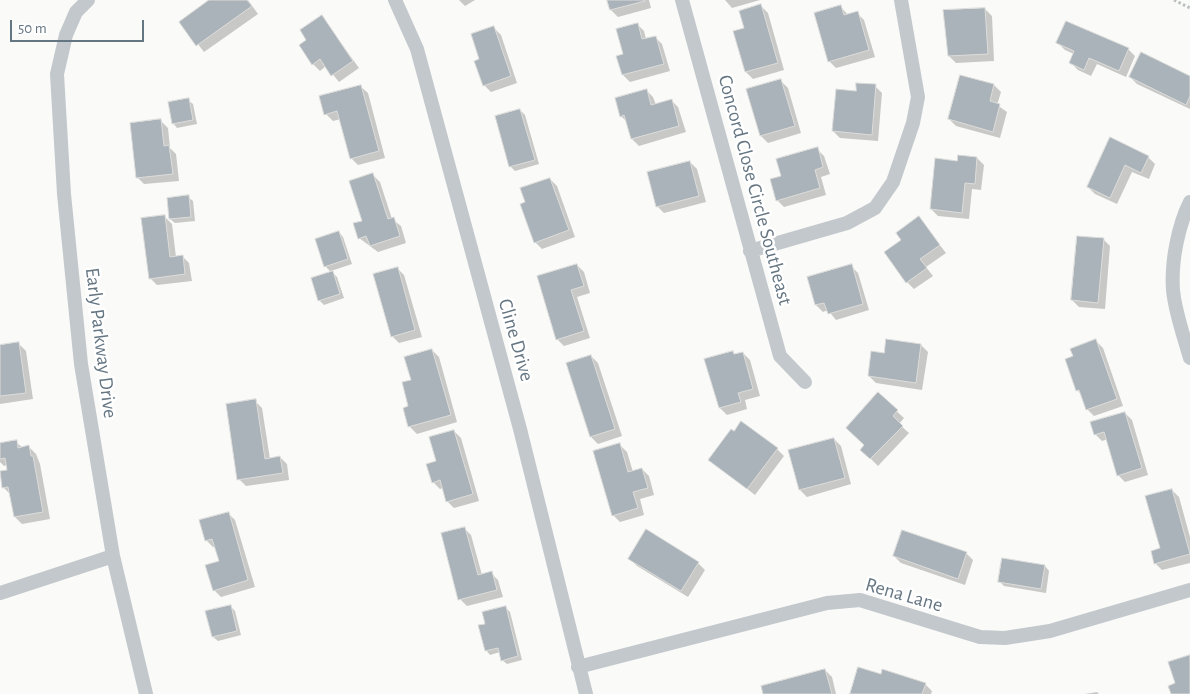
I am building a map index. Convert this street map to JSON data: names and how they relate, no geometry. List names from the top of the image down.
{
  "streets": {
    "street": [
      "Concord Close Circle Southeast",
      "Cline Drive",
      "Early Parkway Drive",
      "Rena Lane"
    ]
  },
  "crossings": [
    ["Cline Drive", "Rena Lane"]
  ],
  "scale_bar": "50 m"
}
